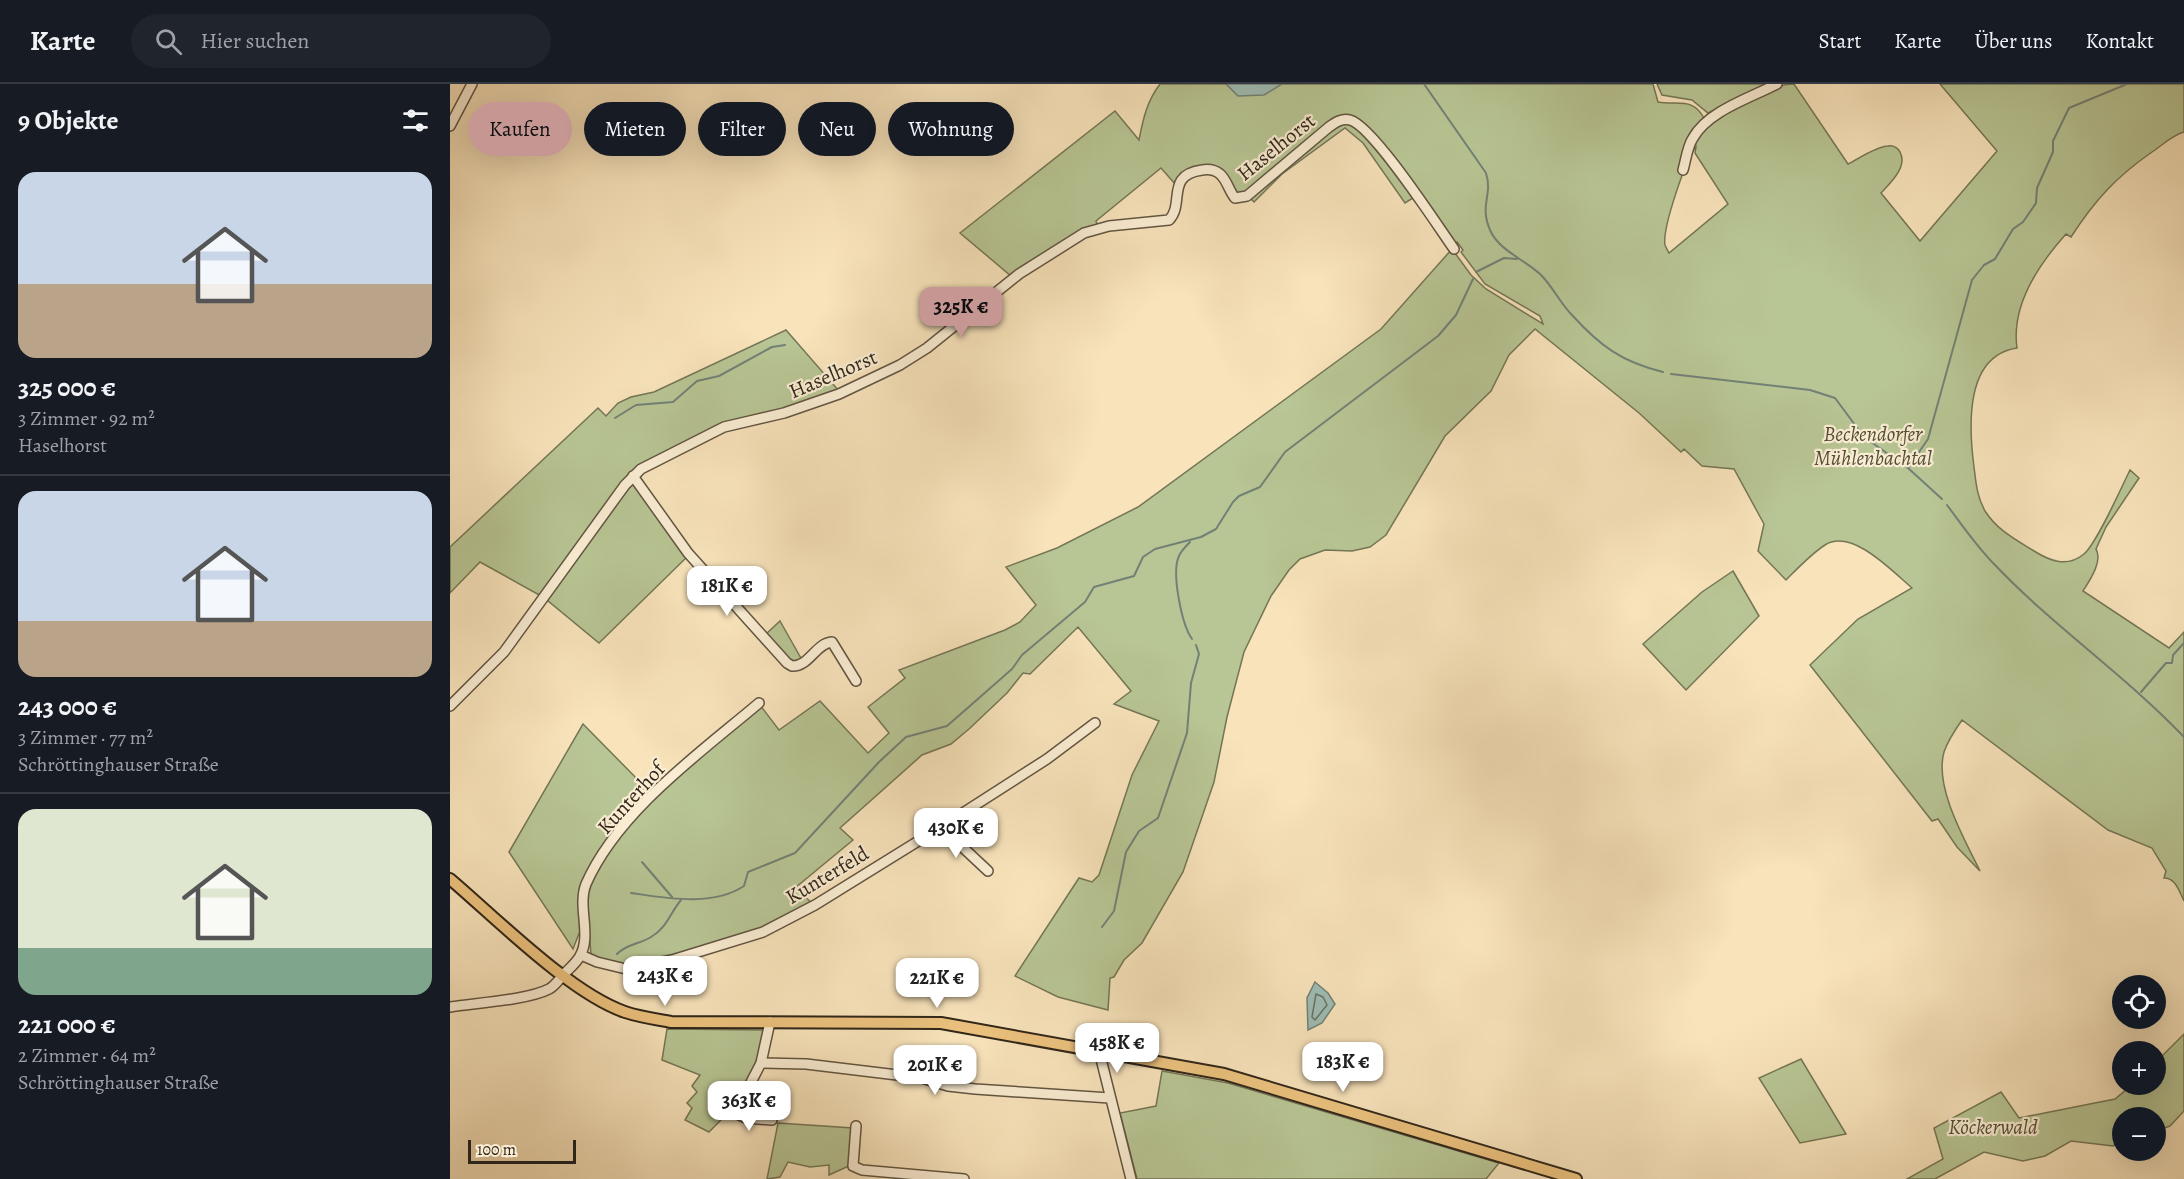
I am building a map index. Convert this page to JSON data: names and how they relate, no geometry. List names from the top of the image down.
{
  "streets": {
    "street": ["Haselhorst", "Kunterhof", "Kunterfeld"]
  },
  "crossings": [
    ["Kunterhof", "Kunterfeld"]
  ],
  "parks": ["Beckendorfer Mühlenbachtal", "Köckerwald"],
  "scale_bar": "100 m",
  "page": {
    "header": "Karte",
    "search": "Hier suchen",
    "nav": [
      "Start",
      "Karte",
      "Über uns",
      "Kontakt"
    ],
    "heading": "9 Objekte",
    "chip": [
      "Kaufen",
      "Mieten",
      "Filter",
      "Neu",
      "Wohnung"
    ],
    "list": [
      {
        "name": "325 000 €",
        "note": "3 Zimmer · 92 m² · Haselhorst"
      },
      {
        "name": "243 000 €",
        "note": "3 Zimmer · 77 m² · Schröttinghauser Straße"
      },
      {
        "name": "221 000 €",
        "note": "2 Zimmer · 64 m² · Schröttinghauser Straße"
      }
    ],
    "price": [
      "325K €",
      "181K €",
      "430K €",
      "243K €",
      "221K €",
      "458K €",
      "183K €",
      "201K €",
      "363K €"
    ],
    "map_buttons": ["+", "−"],
    "scale": "100 m"
  }
}
